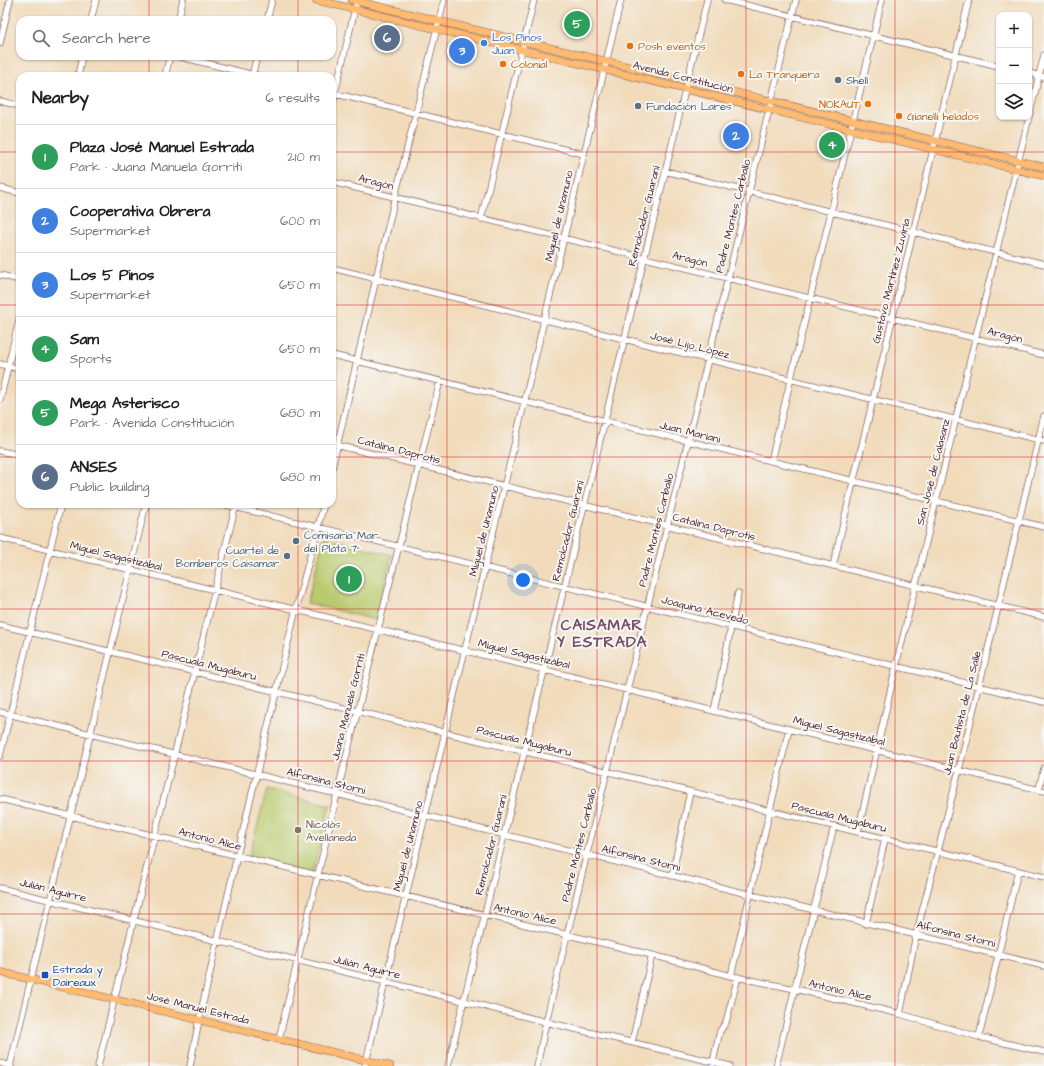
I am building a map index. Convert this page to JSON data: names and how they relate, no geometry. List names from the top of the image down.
{
  "streets": {
    "main road": ["Avenida Constitución", "José Manuel Estrada"],
    "street": [
      "Aragón",
      "Miguel de Unamuno",
      "Remolcador Guaraní",
      "Padre Montes Carballo",
      "Gustavo Martínez Zuviría",
      "José Lijo López",
      "Juan Mariani",
      "Catalina Daprotis",
      "San José de Calasanz",
      "Miguel Sagastizábal",
      "Joaquina Acevedo",
      "Pascuala Mugaburu",
      "Juana Manuela Gorriti",
      "Juan Bautista de La Salle",
      "Alfonsina Storni",
      "Antonio Alice",
      "Julián Aguirre"
    ]
  },
  "crossings": [
    ["Avenida Constitución", "Miguel de Unamuno"],
    ["Avenida Constitución", "Remolcador Guaraní"],
    ["Avenida Constitución", "Padre Montes Carballo"],
    ["Avenida Constitución", "Gustavo Martínez Zuviría"],
    ["Avenida Constitución", "San José de Calasanz"],
    ["Aragón", "Miguel de Unamuno"],
    ["Aragón", "Remolcador Guaraní"],
    ["Aragón", "Padre Montes Carballo"],
    ["Aragón", "Gustavo Martínez Zuviría"],
    ["Aragón", "San José de Calasanz"],
    ["Miguel de Unamuno", "José Lijo López"],
    ["Miguel de Unamuno", "Juan Mariani"],
    ["Miguel de Unamuno", "Catalina Daprotis"],
    ["Miguel de Unamuno", "Miguel Sagastizábal"],
    ["Miguel de Unamuno", "Joaquina Acevedo"],
    ["Miguel de Unamuno", "Pascuala Mugaburu"],
    ["Miguel de Unamuno", "Alfonsina Storni"],
    ["Miguel de Unamuno", "Antonio Alice"],
    ["Miguel de Unamuno", "Julián Aguirre"],
    ["Miguel de Unamuno", "José Manuel Estrada"],
    ["Remolcador Guaraní", "José Lijo López"],
    ["Remolcador Guaraní", "Juan Mariani"],
    ["Remolcador Guaraní", "Catalina Daprotis"],
    ["Remolcador Guaraní", "Miguel Sagastizábal"],
    ["Remolcador Guaraní", "Joaquina Acevedo"],
    ["Remolcador Guaraní", "Pascuala Mugaburu"],
    ["Remolcador Guaraní", "Alfonsina Storni"],
    ["Remolcador Guaraní", "Antonio Alice"],
    ["Remolcador Guaraní", "Julián Aguirre"],
    ["Padre Montes Carballo", "José Lijo López"],
    ["Padre Montes Carballo", "Juan Mariani"],
    ["Padre Montes Carballo", "Catalina Daprotis"],
    ["Padre Montes Carballo", "Miguel Sagastizábal"],
    ["Padre Montes Carballo", "Joaquina Acevedo"],
    ["Padre Montes Carballo", "Pascuala Mugaburu"],
    ["Padre Montes Carballo", "Alfonsina Storni"],
    ["Padre Montes Carballo", "Antonio Alice"],
    ["Padre Montes Carballo", "Julián Aguirre"],
    ["Gustavo Martínez Zuviría", "José Lijo López"],
    ["Gustavo Martínez Zuviría", "Juan Mariani"],
    ["Gustavo Martínez Zuviría", "Catalina Daprotis"],
    ["José Lijo López", "San José de Calasanz"],
    ["José Lijo López", "Juan Bautista de La Salle"],
    ["Juan Mariani", "San José de Calasanz"],
    ["Juan Mariani", "Juana Manuela Gorriti"],
    ["Juan Mariani", "Juan Bautista de La Salle"],
    ["Catalina Daprotis", "San José de Calasanz"],
    ["Catalina Daprotis", "Juana Manuela Gorriti"],
    ["Catalina Daprotis", "Juan Bautista de La Salle"],
    ["San José de Calasanz", "Miguel Sagastizábal"],
    ["San José de Calasanz", "Joaquina Acevedo"],
    ["San José de Calasanz", "Pascuala Mugaburu"],
    ["Miguel Sagastizábal", "Juana Manuela Gorriti"],
    ["Miguel Sagastizábal", "Juan Bautista de La Salle"],
    ["Joaquina Acevedo", "Juana Manuela Gorriti"],
    ["Joaquina Acevedo", "Juan Bautista de La Salle"],
    ["Pascuala Mugaburu", "Juana Manuela Gorriti"],
    ["Pascuala Mugaburu", "Juan Bautista de La Salle"],
    ["Juana Manuela Gorriti", "Alfonsina Storni"],
    ["Juana Manuela Gorriti", "Antonio Alice"],
    ["Juana Manuela Gorriti", "Julián Aguirre"],
    ["Juana Manuela Gorriti", "José Manuel Estrada"],
    ["Juan Bautista de La Salle", "Alfonsina Storni"],
    ["Juan Bautista de La Salle", "Antonio Alice"]
  ],
  "districts": ["CAISAMAR Y ESTRADA"],
  "places": {
    "other": [
      "Los Pinos Juan",
      "Posh eventos",
      "Colonial",
      "La Tranquera",
      "Shell",
      "NOKAUT",
      "Fundación Lares",
      "Gianelli helados",
      "Comisaría Mar del Plata 7°",
      "Cuartel de Bomberos Caisamar",
      "Nicolás Avellaneda"
    ],
    "transit": ["Estrada y Daireaux"]
  },
  "page": {
    "pins": [
      "5",
      "6",
      "3",
      "2",
      "4",
      "1"
    ],
    "map_buttons": ["+", "−"],
    "search": "Search here",
    "heading": ["Nearby", "6 results"],
    "list": [
      {
        "mark": "1",
        "name": "Plaza José Manuel Estrada",
        "note": "Park · Juana Manuela Gorriti",
        "value": "210 m"
      },
      {
        "mark": "2",
        "name": "Cooperativa Obrera",
        "note": "Supermarket",
        "value": "600 m"
      },
      {
        "mark": "3",
        "name": "Los 5 Pinos",
        "note": "Supermarket",
        "value": "650 m"
      },
      {
        "mark": "4",
        "name": "Sam",
        "note": "Sports",
        "value": "650 m"
      },
      {
        "mark": "5",
        "name": "Mega Asterisco",
        "note": "Park · Avenida Constitución",
        "value": "680 m"
      },
      {
        "mark": "6",
        "name": "ANSES",
        "note": "Public building",
        "value": "680 m"
      }
    ]
  }
}
